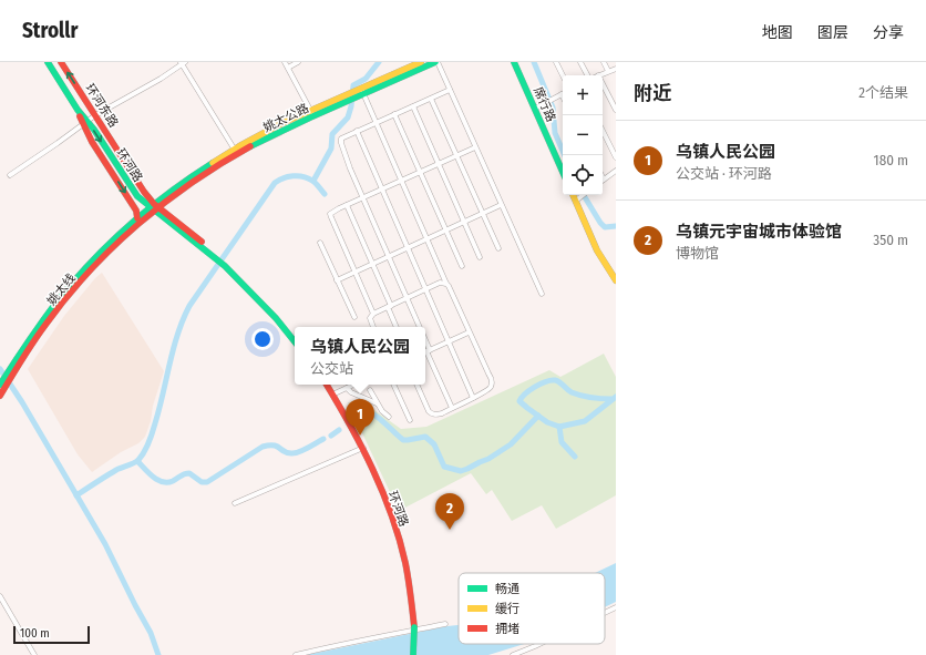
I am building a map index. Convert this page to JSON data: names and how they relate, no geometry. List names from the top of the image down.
{
  "streets": {
    "street": [
      "席行路",
      "环河东路",
      "姚太公路",
      "环河路",
      "姚太线"
    ]
  },
  "crossings": [
    ["环河东路", "姚太公路"],
    ["环河东路", "环河路"],
    ["环河东路", "姚太线"],
    ["姚太公路", "环河路"],
    ["姚太公路", "姚太线"],
    ["环河路", "姚太线"]
  ],
  "one_way": ["环河东路"],
  "legend": ["畅通", "缓行", "拥堵"],
  "scale_bar": "100 m",
  "page": {
    "header": "Strollr",
    "nav": ["地图", "图层", "分享"],
    "heading": ["附近", "2个结果"],
    "map_buttons": ["+", "−"],
    "list": [
      {
        "mark": "1",
        "name": "乌镇人民公园",
        "note": "公交站 · 环河路",
        "value": "180 m"
      },
      {
        "mark": "2",
        "name": "乌镇元宇宙城市体验馆",
        "note": "博物馆",
        "value": "350 m"
      }
    ],
    "popup": ["乌镇人民公园", "公交站"],
    "pins": ["1", "2"],
    "scale": "100 m"
  }
}
